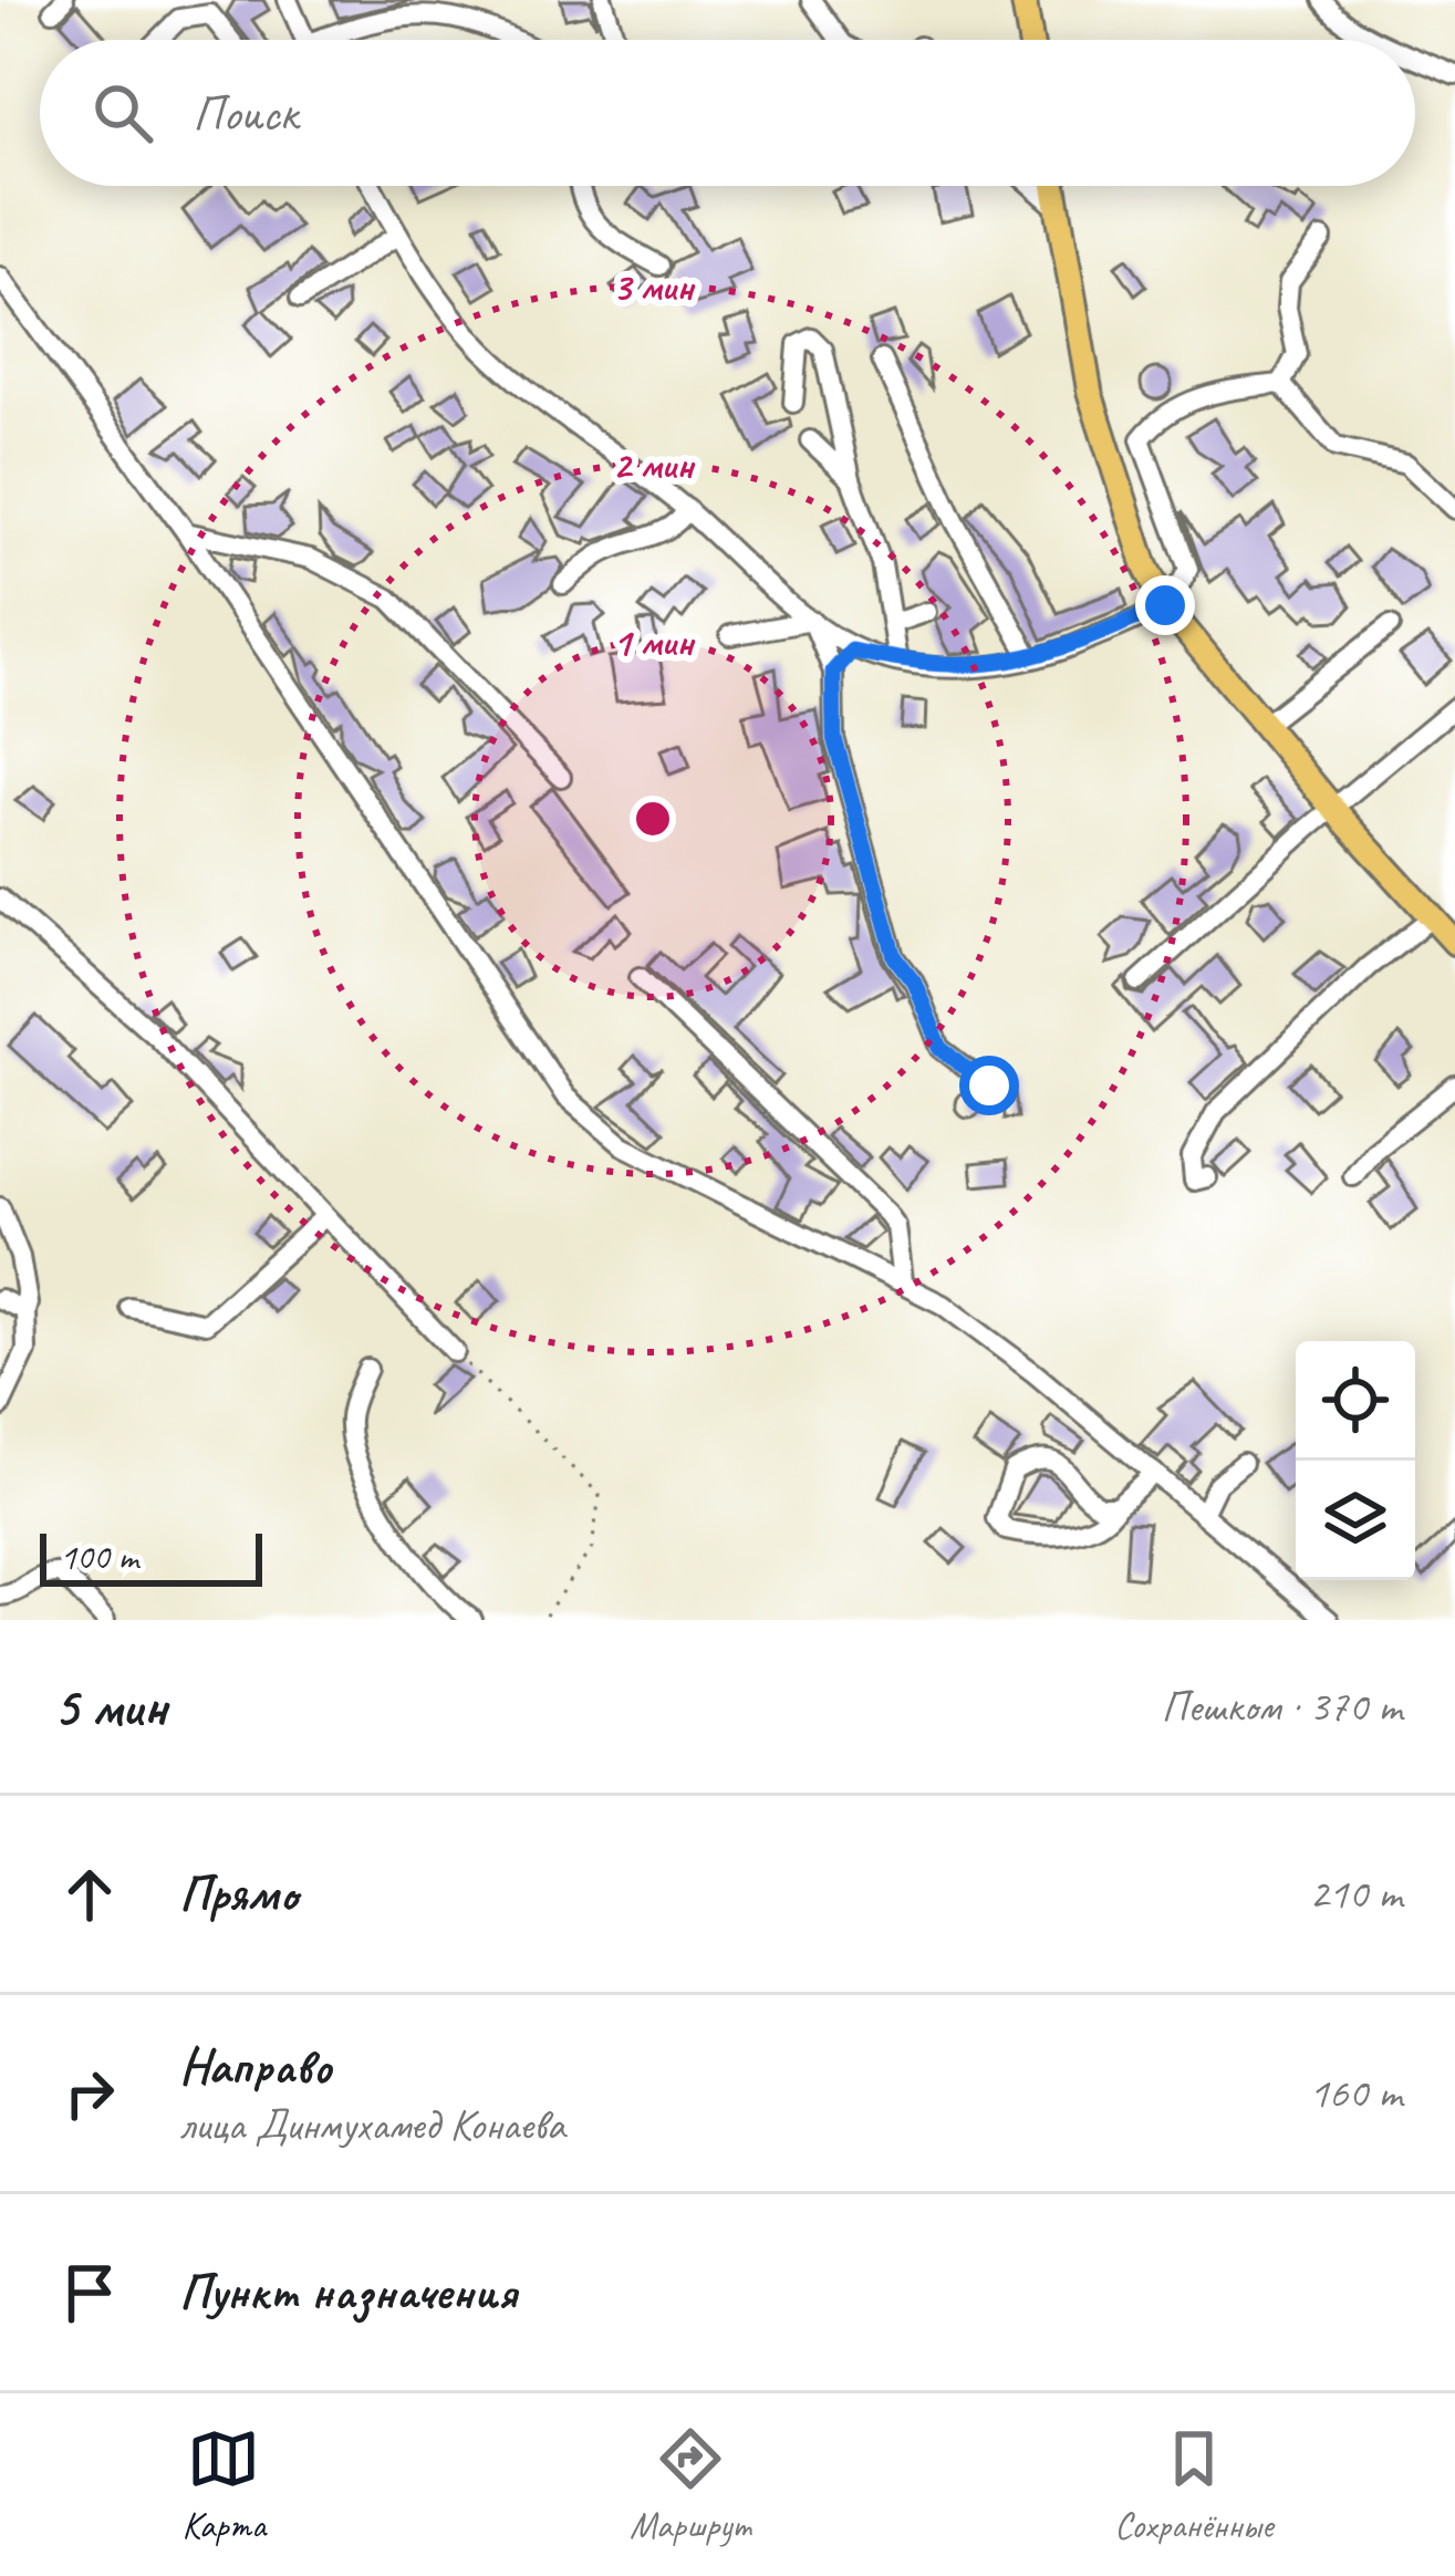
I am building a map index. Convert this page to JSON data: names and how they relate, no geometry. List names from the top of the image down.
{
  "scale_bar": "100 m",
  "page": {
    "search": "Поиск",
    "scale": "100 m",
    "heading": ["5 мин", "Пешком · 370 m"],
    "list": [
      ["Прямо", "210 m"],
      ["Направо", "лица Динмухамед Конаева", "160 m"],
      "Пункт назначения"
    ],
    "nav": ["Карта", "Маршрут", "Сохранённые"]
  },
  "rings": ["3 мин", "2 мин", "1 мин"]
}
